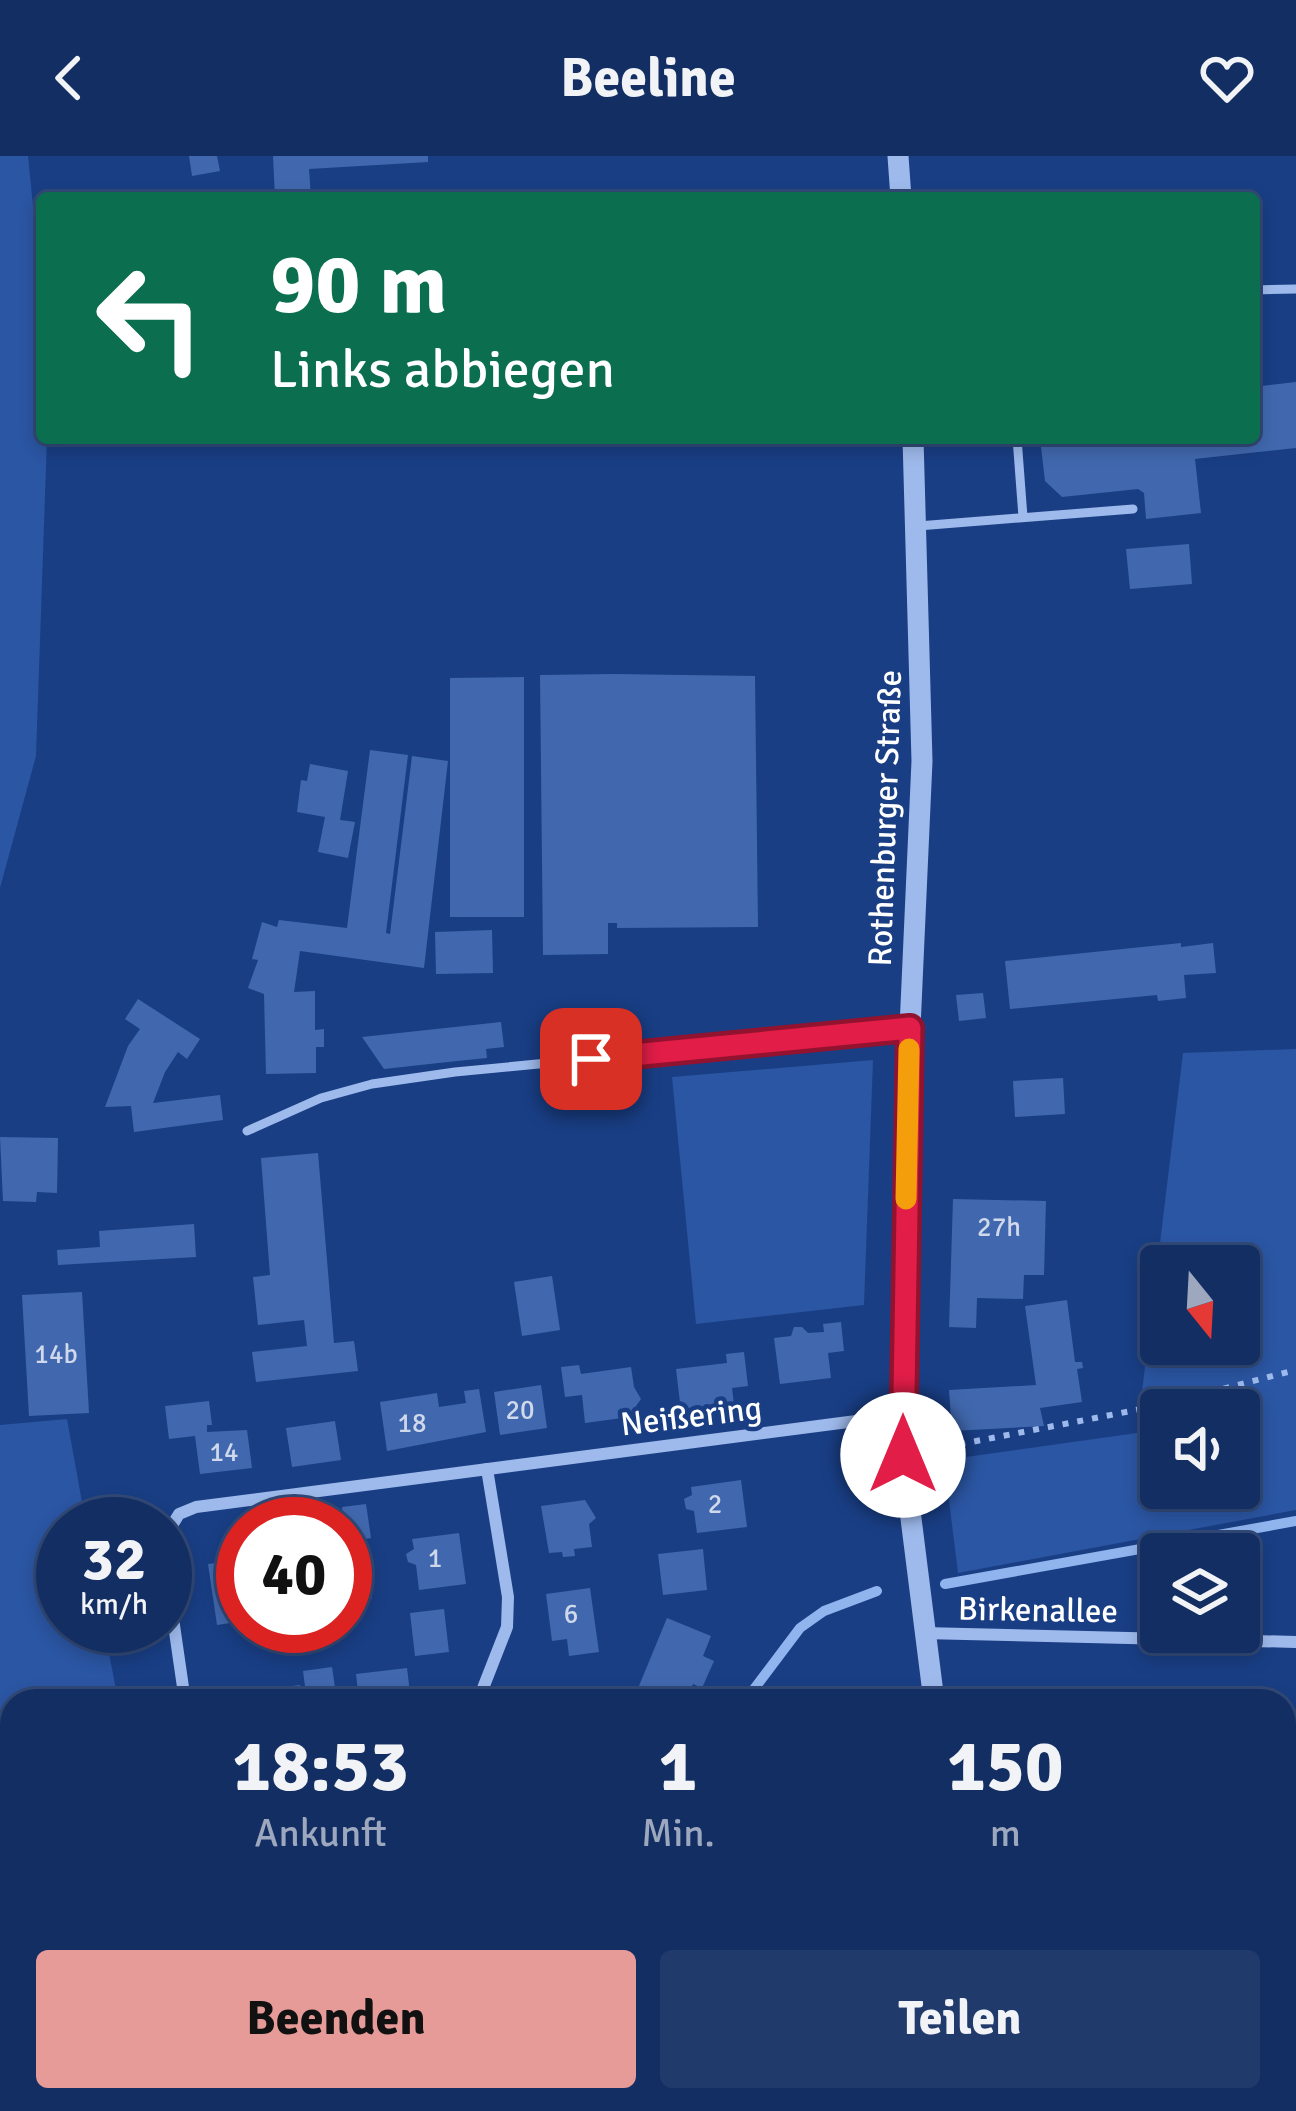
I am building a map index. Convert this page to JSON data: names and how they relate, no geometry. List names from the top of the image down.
{
  "streets": {
    "street": ["Rothenburger Straße", "Neißering", "Birkenallee"]
  },
  "crossings": [
    ["Rothenburger Straße", "Neißering"],
    ["Rothenburger Straße", "Birkenallee"]
  ],
  "house_numbers": [
    "27h",
    "14b",
    "20",
    "18",
    "14",
    "2",
    "1",
    "6"
  ],
  "north": "bottom",
  "page": {
    "header": "Beeline",
    "turn": ["90 m", "Links abbiegen"],
    "speed": "32 km/h",
    "limit": "40",
    "eta": [
      "18:53",
      "Ankunft",
      "1",
      "Min.",
      "150",
      "m"
    ],
    "buttons": ["Beenden", "Teilen"]
  }
}
